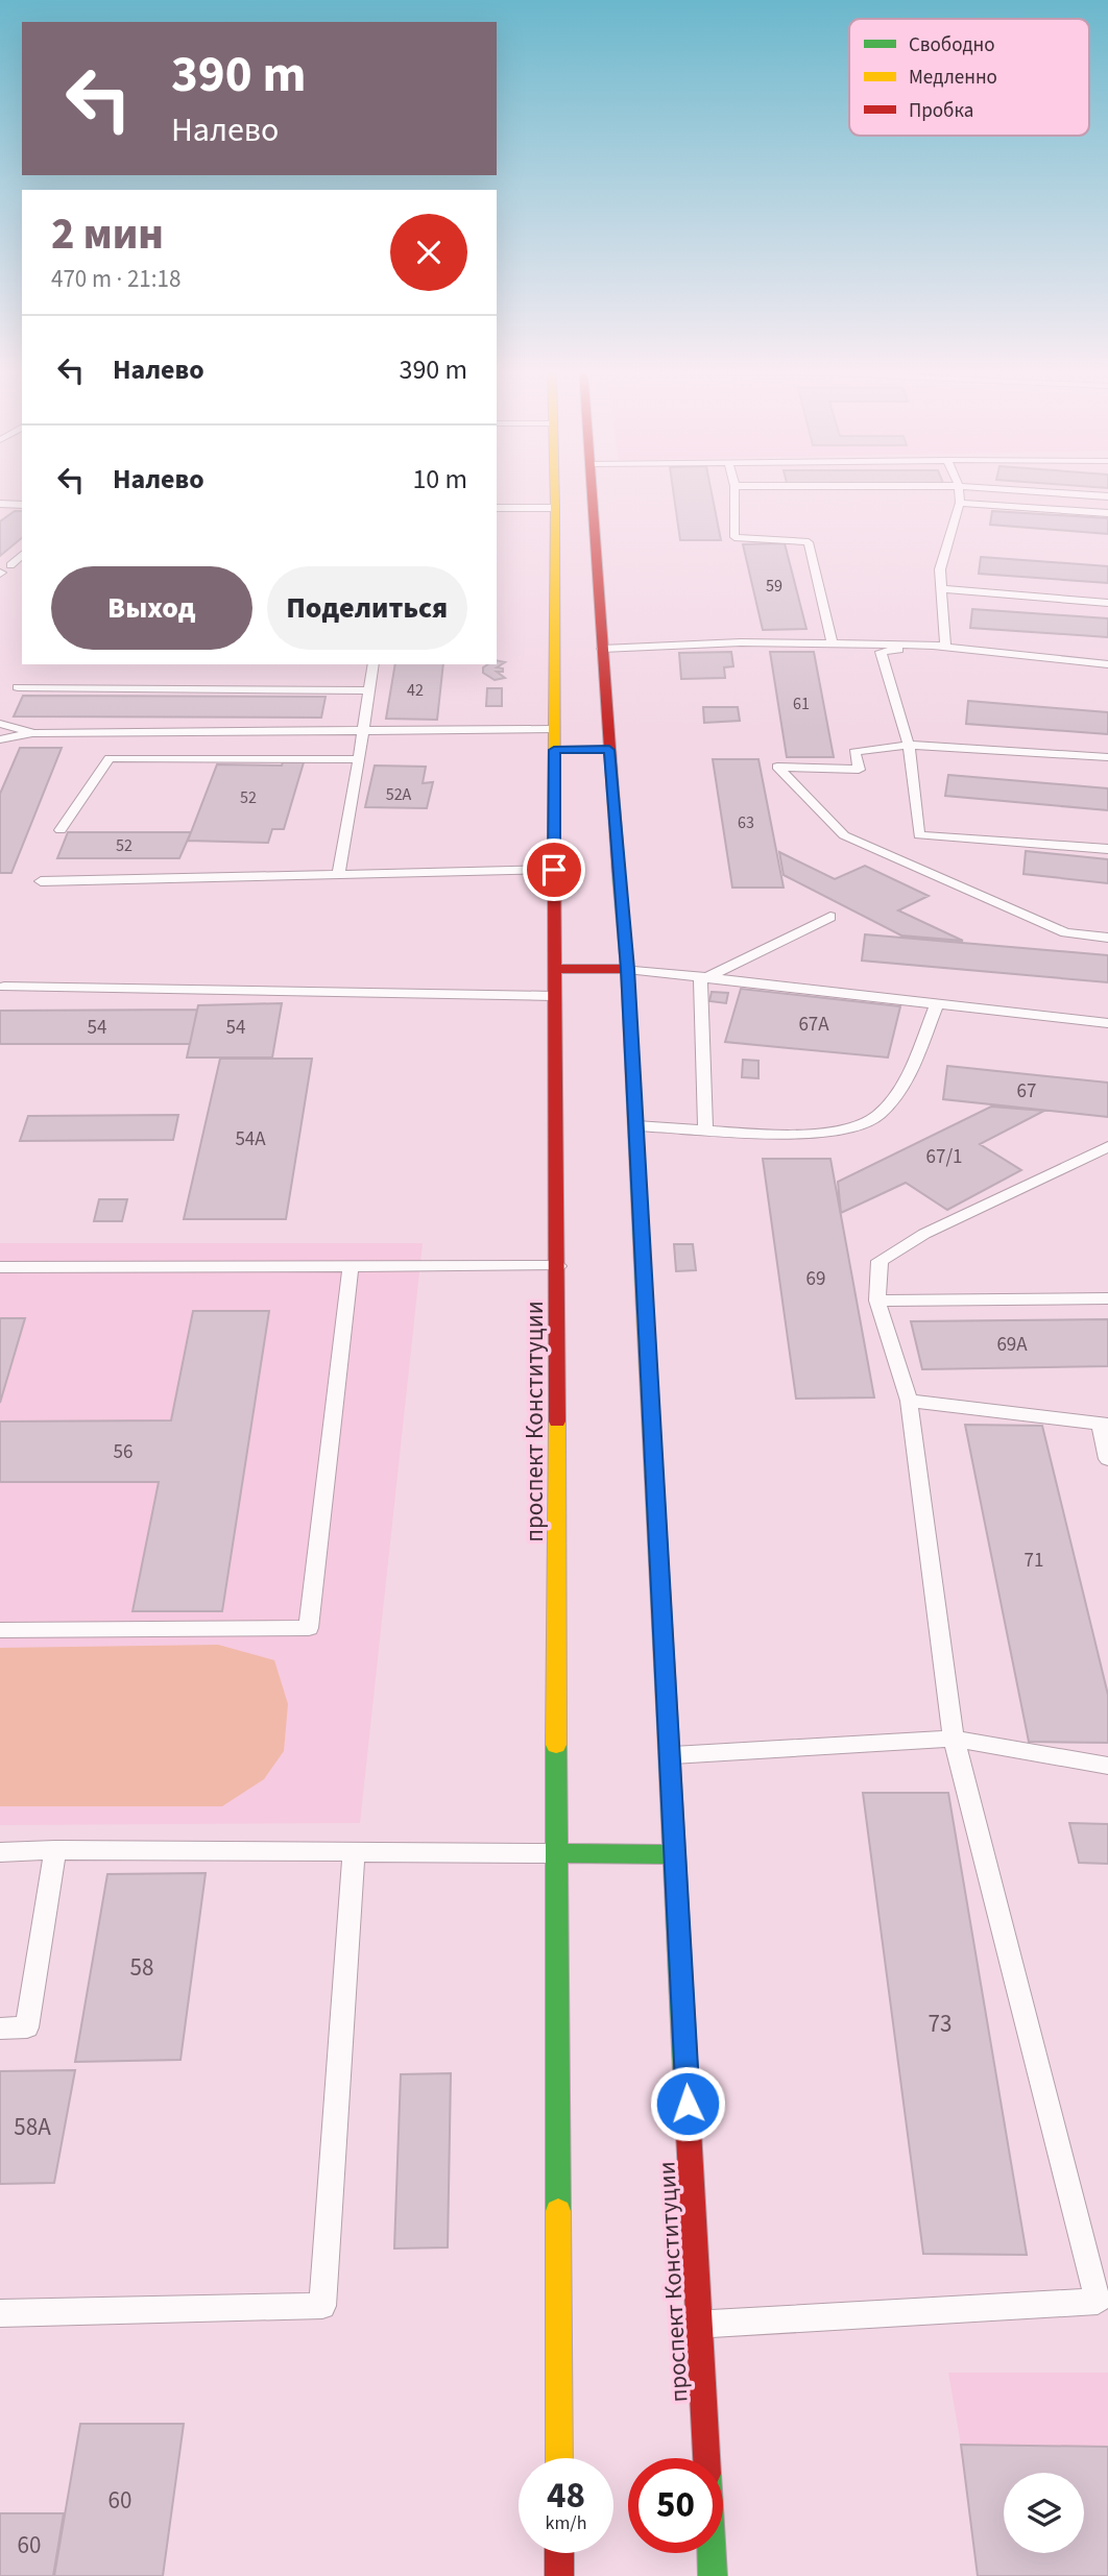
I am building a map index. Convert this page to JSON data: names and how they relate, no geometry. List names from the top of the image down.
{
  "streets": {
    "main road": ["проспект Конституции"]
  },
  "house_numbers": [
    "59",
    "42",
    "61",
    "52А",
    "52",
    "63",
    "52",
    "67А",
    "54",
    "54",
    "67",
    "54А",
    "67/1",
    "69",
    "69А",
    "56",
    "71",
    "58",
    "73",
    "58А",
    "60",
    "60"
  ],
  "legend": ["Свободно", "Медленно", "Пробка"],
  "page": {
    "turn": ["390 m", "Налево"],
    "heading": ["2 мин", "470 m · 21:18"],
    "list": [
      {
        "name": "Налево",
        "value": "390 m"
      },
      {
        "name": "Налево",
        "value": "10 m"
      }
    ],
    "buttons": ["Выход", "Поделиться"],
    "speed": "48 km/h",
    "limit": "50"
  }
}
